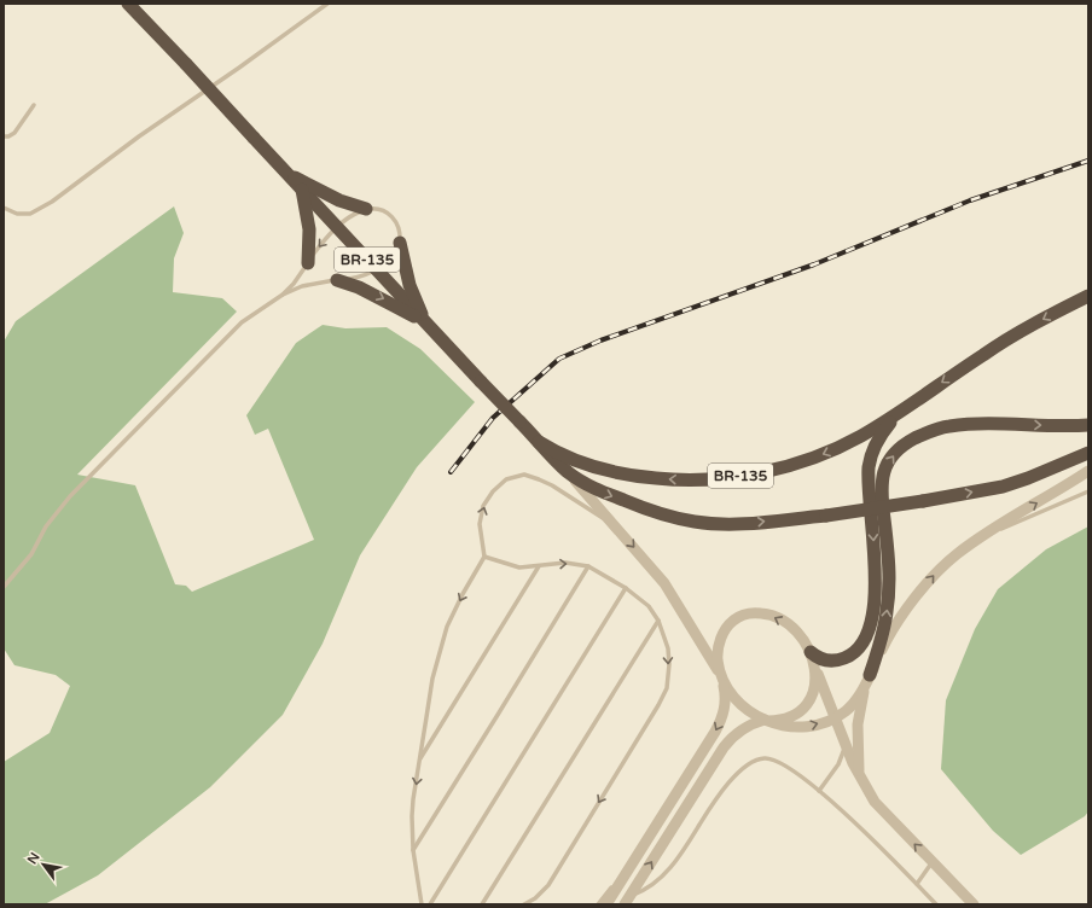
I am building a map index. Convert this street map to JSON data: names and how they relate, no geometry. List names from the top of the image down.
{
  "streets": {
    "highway": ["BR-135"]
  },
  "north": "top left"
}
